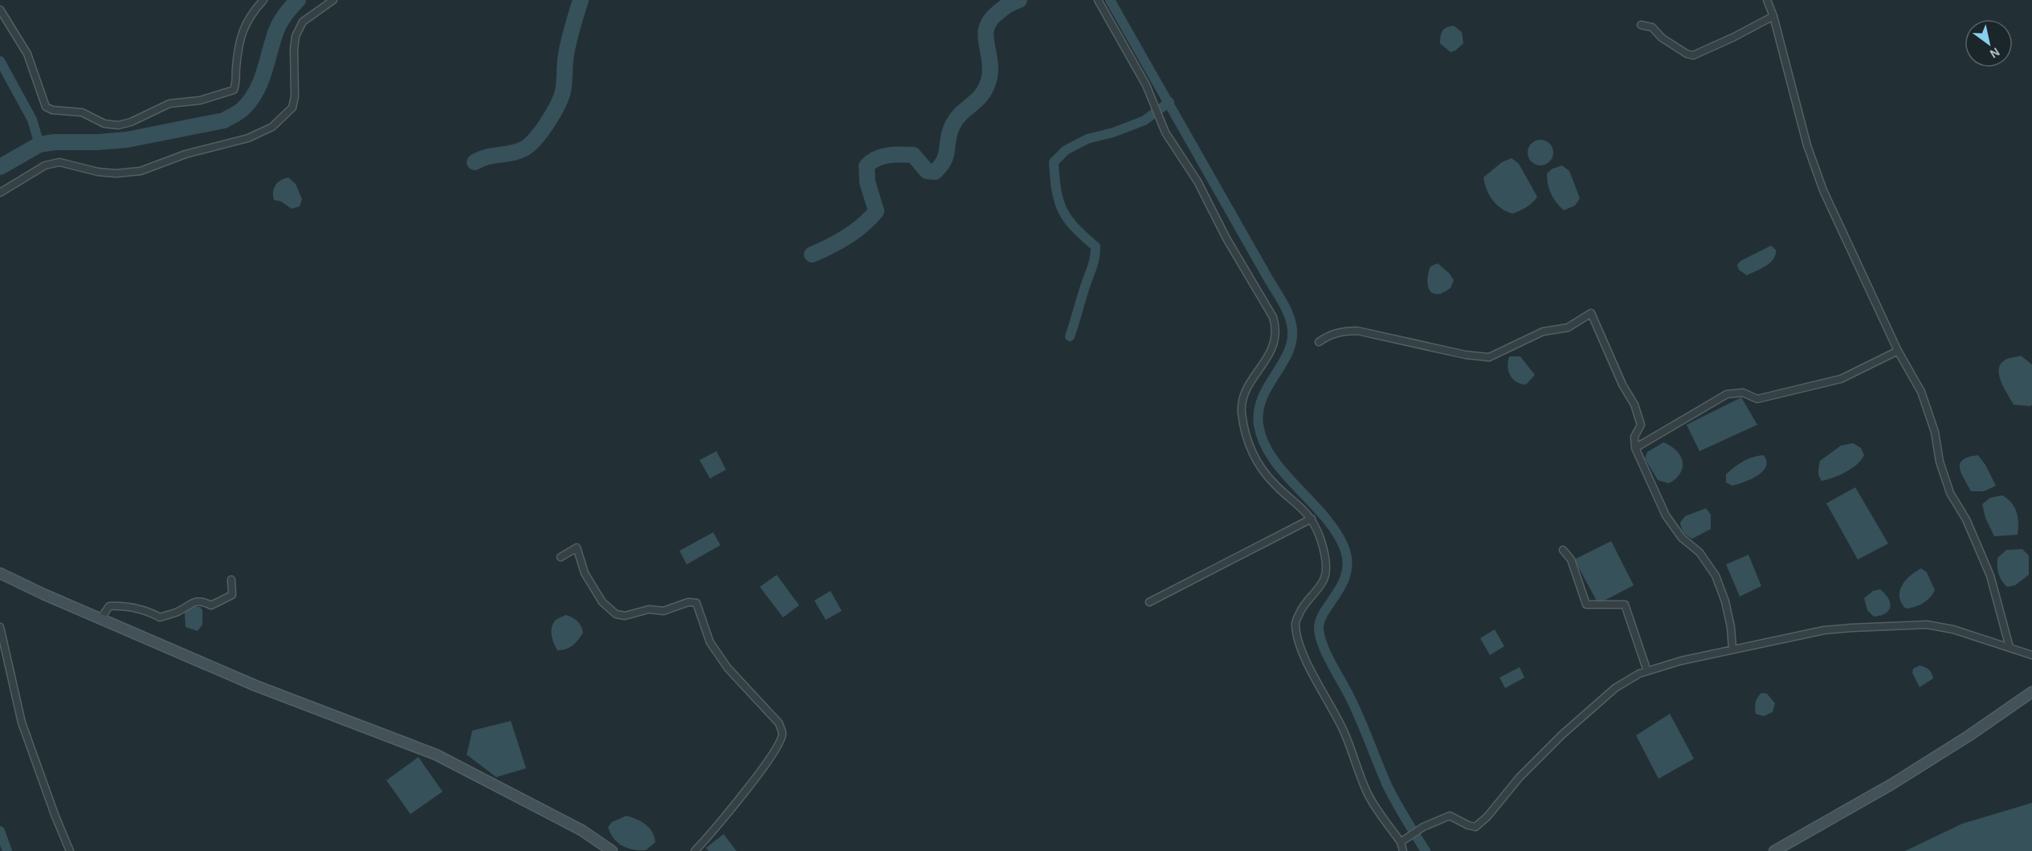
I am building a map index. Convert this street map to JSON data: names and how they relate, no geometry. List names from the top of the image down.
{
  "north": "bottom right"
}
